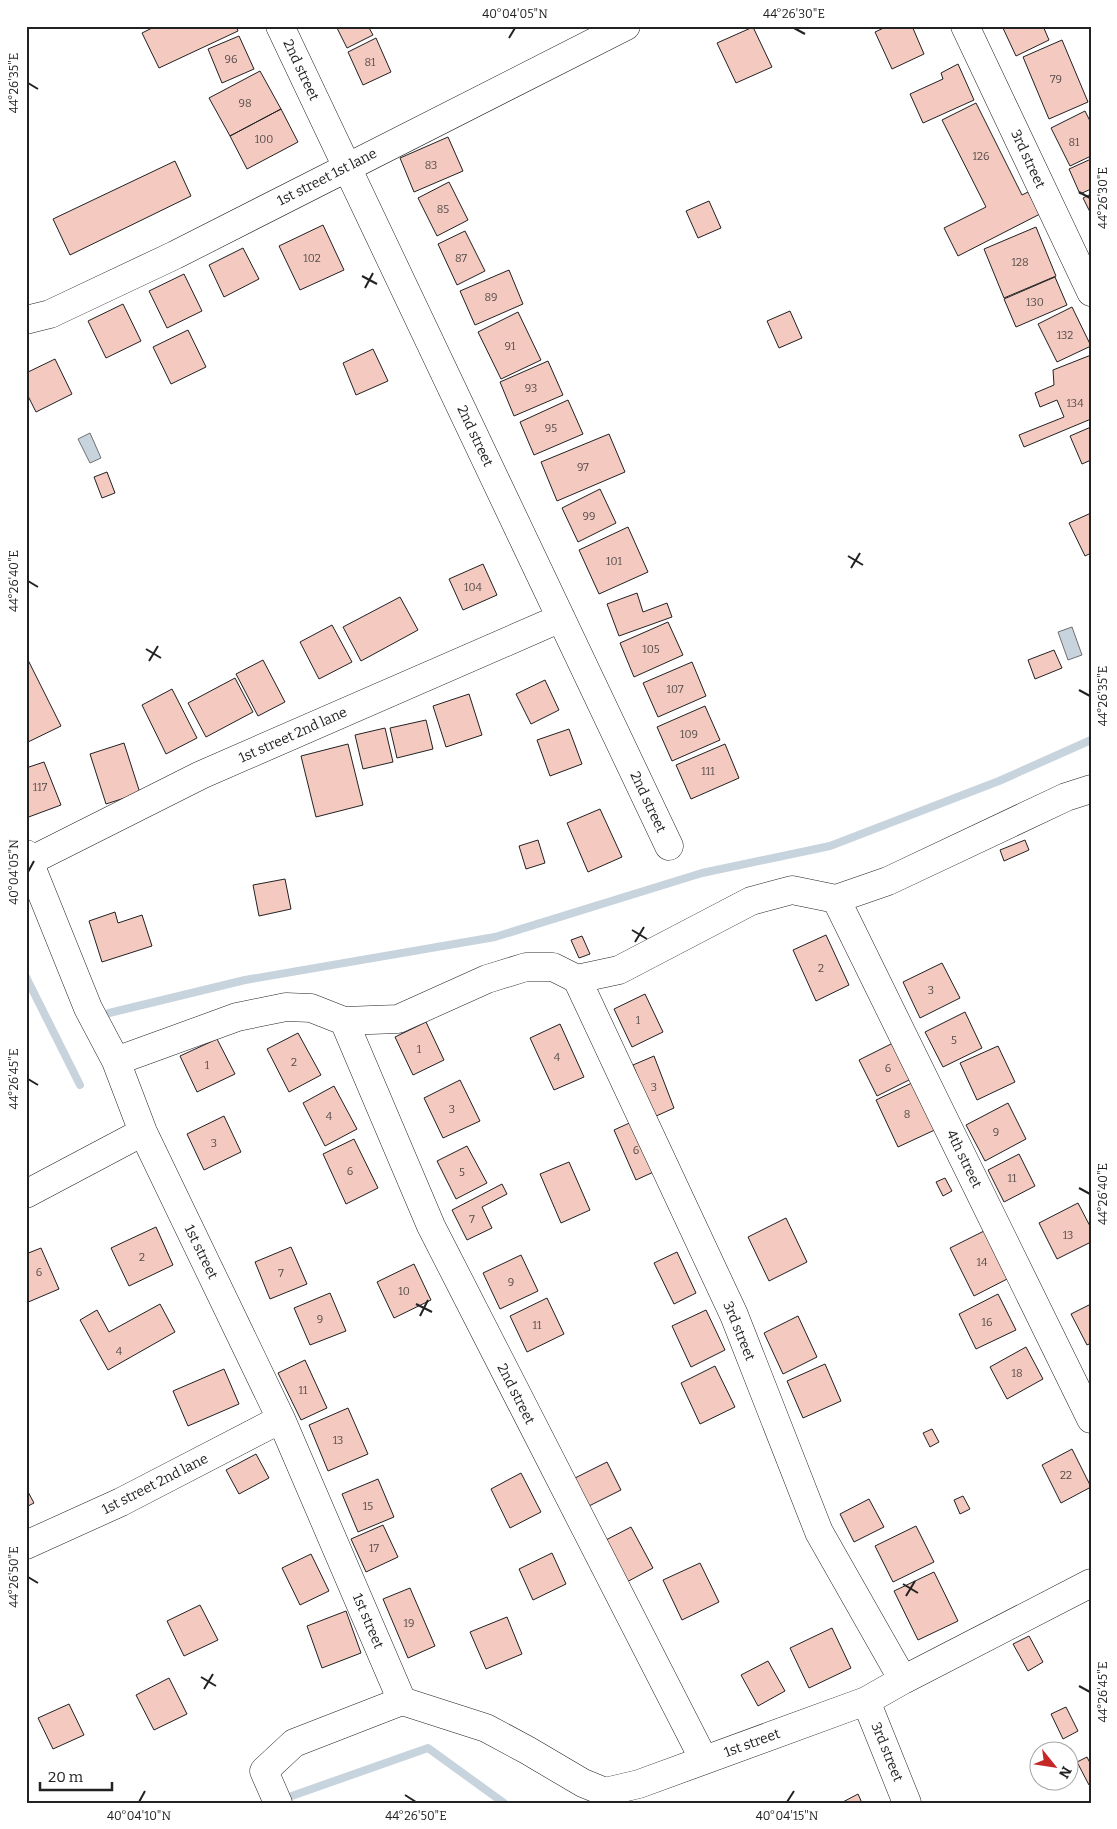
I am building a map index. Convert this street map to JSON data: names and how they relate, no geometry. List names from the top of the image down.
{
  "streets": {
    "street": [
      "2nd street",
      "3rd street",
      "1st street 1st lane",
      "1st street 2nd lane",
      "4th street",
      "1st street"
    ]
  },
  "crossings": [
    ["2nd street", "1st street 1st lane"],
    ["2nd street", "1st street 2nd lane"],
    ["2nd street", "1st street"],
    ["3rd street", "1st street"],
    ["1st street 2nd lane", "1st street"]
  ],
  "house_numbers": [
    "96",
    "81",
    "79",
    "98",
    "100",
    "81",
    "126",
    "83",
    "85",
    "102",
    "87",
    "128",
    "89",
    "130",
    "132",
    "91",
    "93",
    "134",
    "95",
    "97",
    "99",
    "101",
    "104",
    "105",
    "107",
    "109",
    "111",
    "117",
    "2",
    "3",
    "1",
    "5",
    "1",
    "4",
    "2",
    "1",
    "6",
    "3",
    "3",
    "8",
    "4",
    "9",
    "3",
    "6",
    "6",
    "5",
    "11",
    "7",
    "13",
    "2",
    "14",
    "6",
    "7",
    "9",
    "10",
    "9",
    "16",
    "11",
    "4",
    "18",
    "11",
    "13",
    "22",
    "15",
    "17",
    "19"
  ],
  "scale_bar": "20 m",
  "north": "bottom right",
  "coordinates": [
    "40°04'05\"N",
    "44°26'30\"E",
    "44°26'35\"E",
    "44°26'40\"E",
    "44°26'45\"E",
    "44°26'50\"E",
    "40°04'10\"N",
    "40°04'15\"N"
  ]
}
